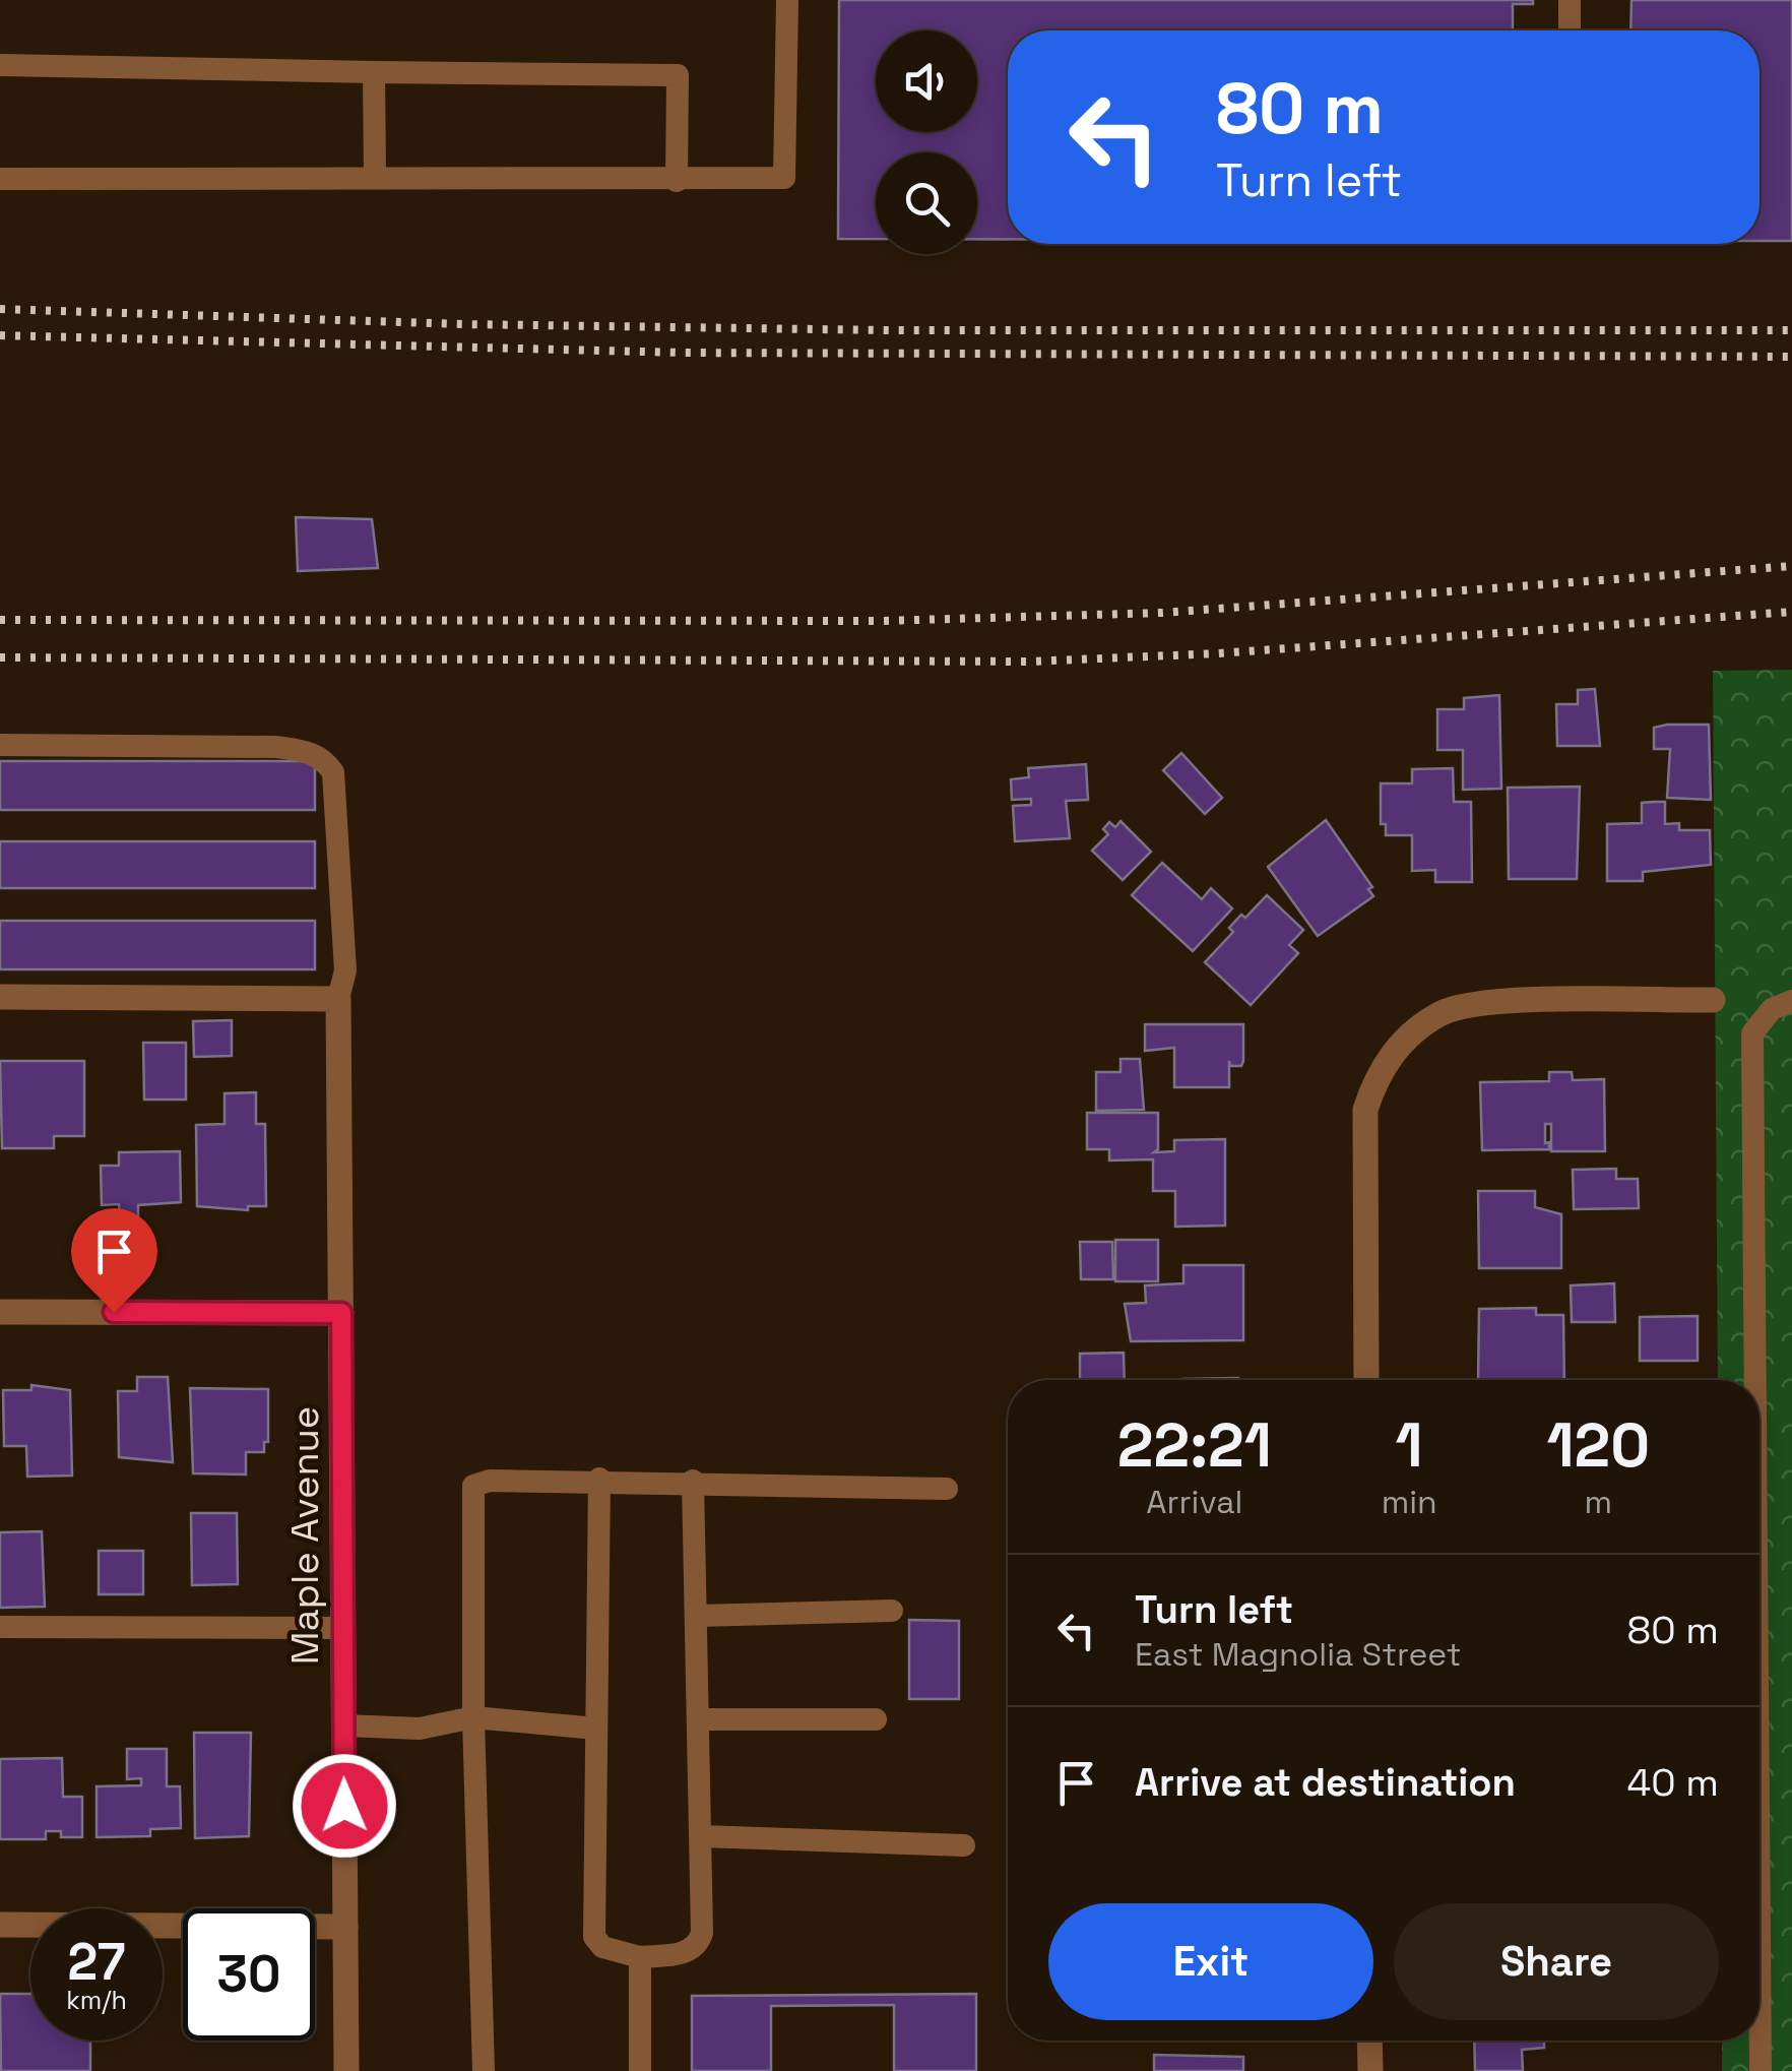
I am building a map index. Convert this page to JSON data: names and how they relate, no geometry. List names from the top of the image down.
{
  "streets": {
    "street": ["Maple Avenue"]
  },
  "page": {
    "turn": ["80 m", "Turn left"],
    "eta": [
      "22:21",
      "Arrival",
      "1",
      "min",
      "120",
      "m"
    ],
    "list": [
      {
        "name": "Turn left",
        "note": "East Magnolia Street",
        "value": "80 m"
      },
      {
        "name": "Arrive at destination",
        "value": "40 m"
      }
    ],
    "buttons": ["Exit", "Share"],
    "speed": "27 km/h",
    "limit": "30"
  }
}
